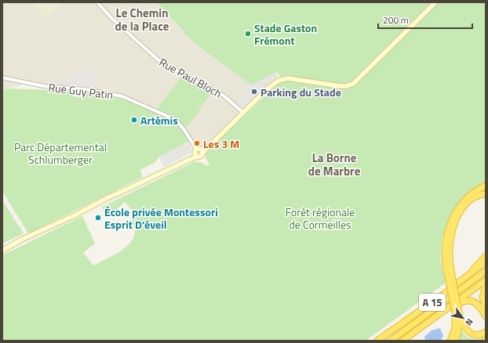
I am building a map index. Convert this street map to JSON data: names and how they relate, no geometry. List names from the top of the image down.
{
  "streets": {
    "highway": ["A 15"],
    "street": ["Rue Paul Bloch", "Rue Guy Patin"]
  },
  "districts": ["Le Chemin de la Place", "La Borne de Marbre"],
  "parks": ["Parc Départemental Schlumberger", "Forêt régionale de Cormeilles"],
  "places": [
    "Stade Gaston Frémont",
    "Parking du Stade",
    "Artémis",
    "Les 3 M",
    "École privée Montessori Esprit D'éveil"
  ],
  "scale_bar": "200 m",
  "north": "bottom right"
}
